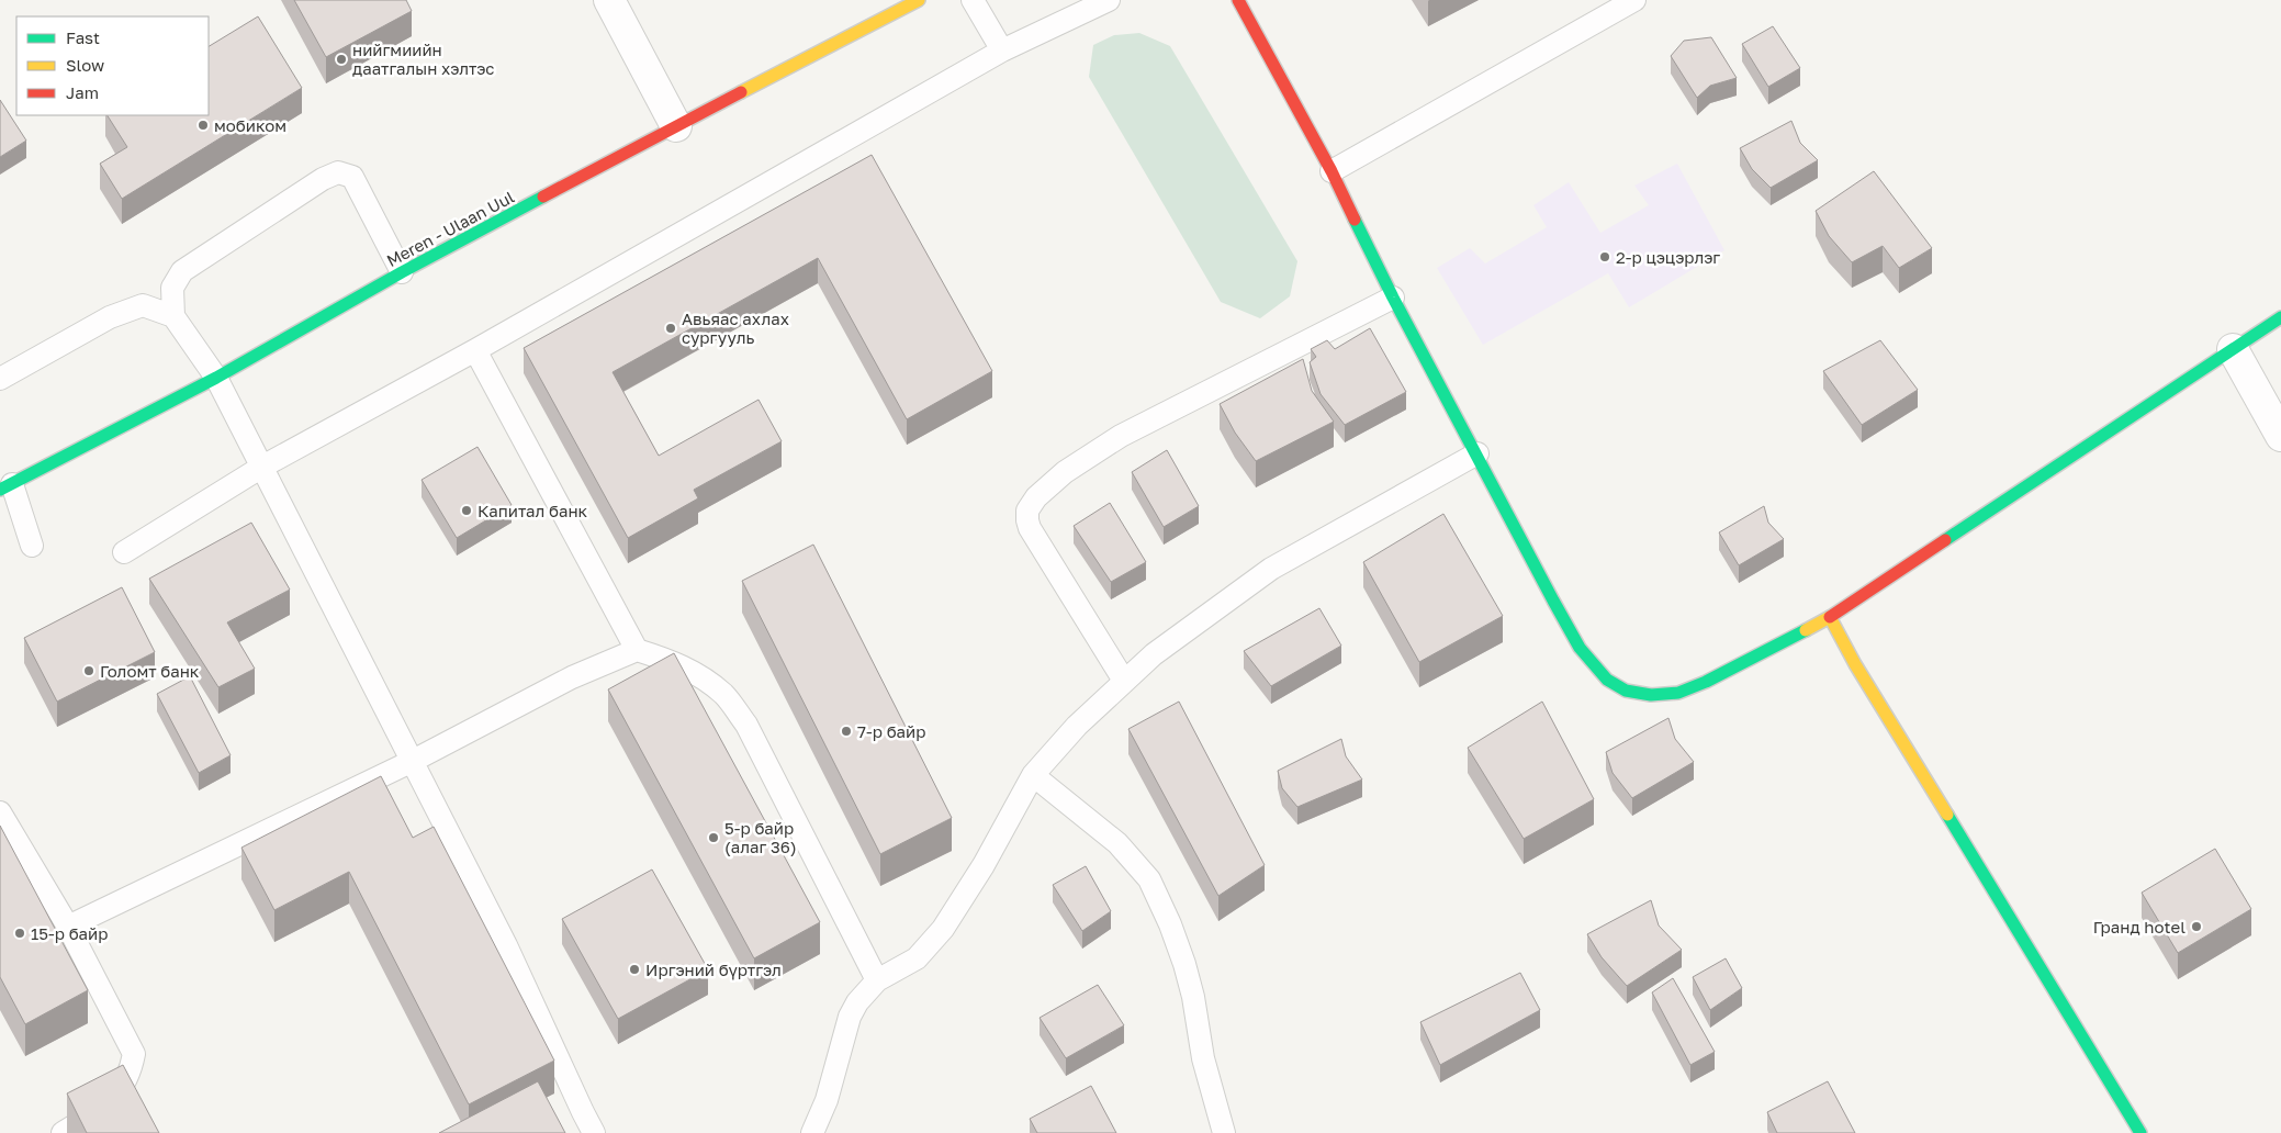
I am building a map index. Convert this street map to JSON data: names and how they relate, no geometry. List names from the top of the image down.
{
  "streets": {
    "street": ["Meren - Ulaan Uul"]
  },
  "places": [
    "нийгмиийн даатгалын хэлтэс",
    "мобиком",
    "2-р цэцэрлэг",
    "Авьяас ахлах сургууль",
    "Капитал банк",
    "Голомт банк",
    "7-р байр",
    "5-р байр (алаг 36)",
    "Гранд hotel",
    "15-р байр",
    "Иргэний бүртгэл"
  ],
  "legend": ["Fast", "Slow", "Jam"]
}
